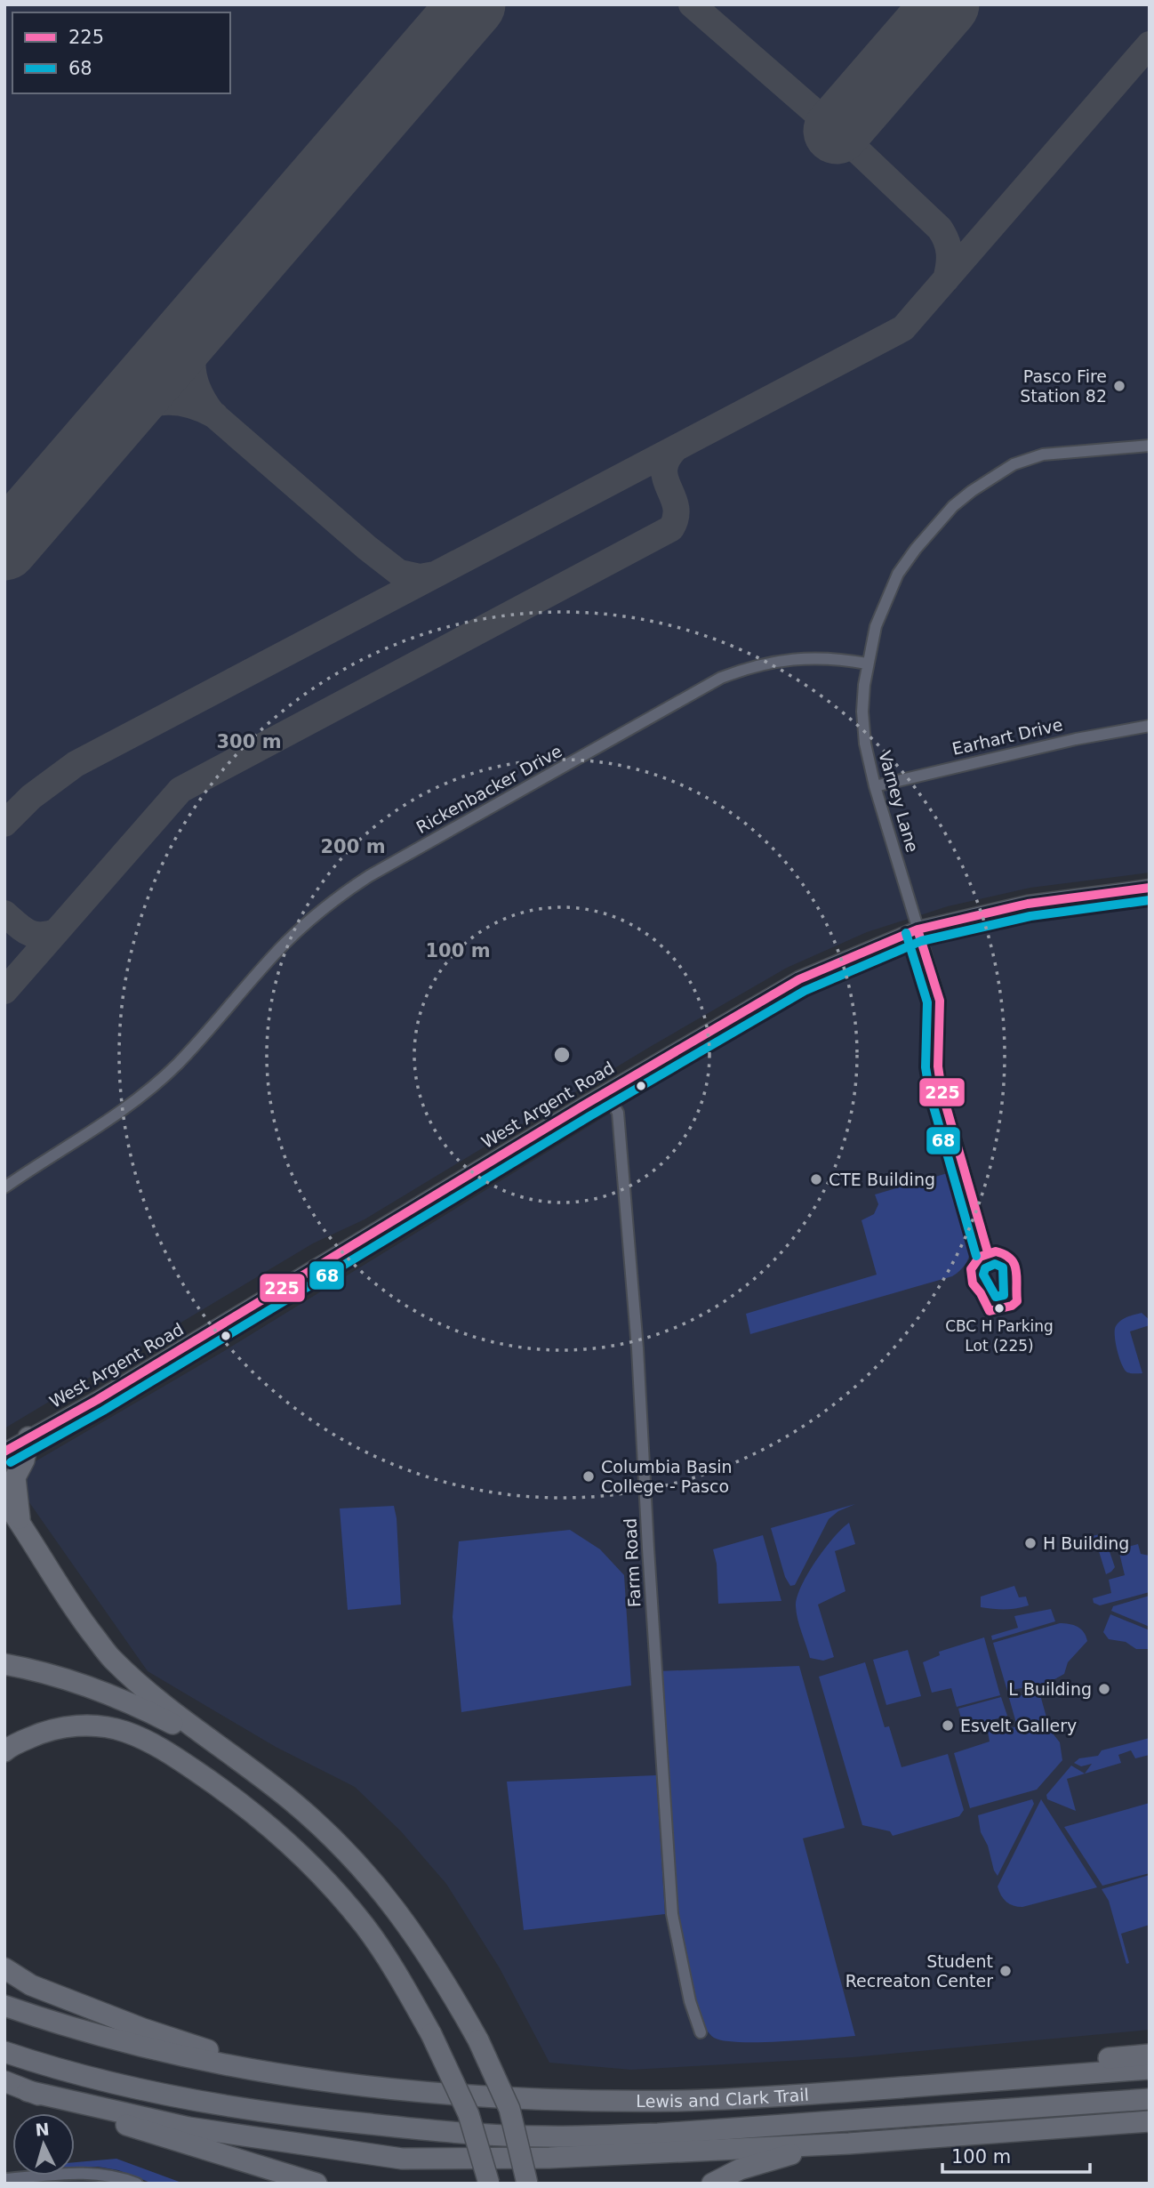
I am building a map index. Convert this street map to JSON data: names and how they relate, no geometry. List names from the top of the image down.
{
  "streets": {
    "highway": ["Lewis and Clark Trail"],
    "main road": ["West Argent Road"],
    "street": [
      "Earhart Drive",
      "Rickenbacker Drive",
      "Varney Lane",
      "Farm Road"
    ]
  },
  "crossings": [
    ["Earhart Drive", "Varney Lane"],
    ["Rickenbacker Drive", "Varney Lane"],
    ["Varney Lane", "West Argent Road"],
    ["West Argent Road", "Farm Road"]
  ],
  "places": [
    "Pasco Fire Station 82",
    "CTE Building",
    "CBC H Parking Lot (225)",
    "Columbia Basin College - Pasco",
    "H Building",
    "L Building",
    "Esvelt Gallery",
    "Student Recreaton Center"
  ],
  "lines": ["transit line 225", "transit line 68"],
  "legend": ["225", "68"],
  "scale_bar": "100 m",
  "north": "top",
  "rings": ["300 m", "200 m", "100 m"]
}
